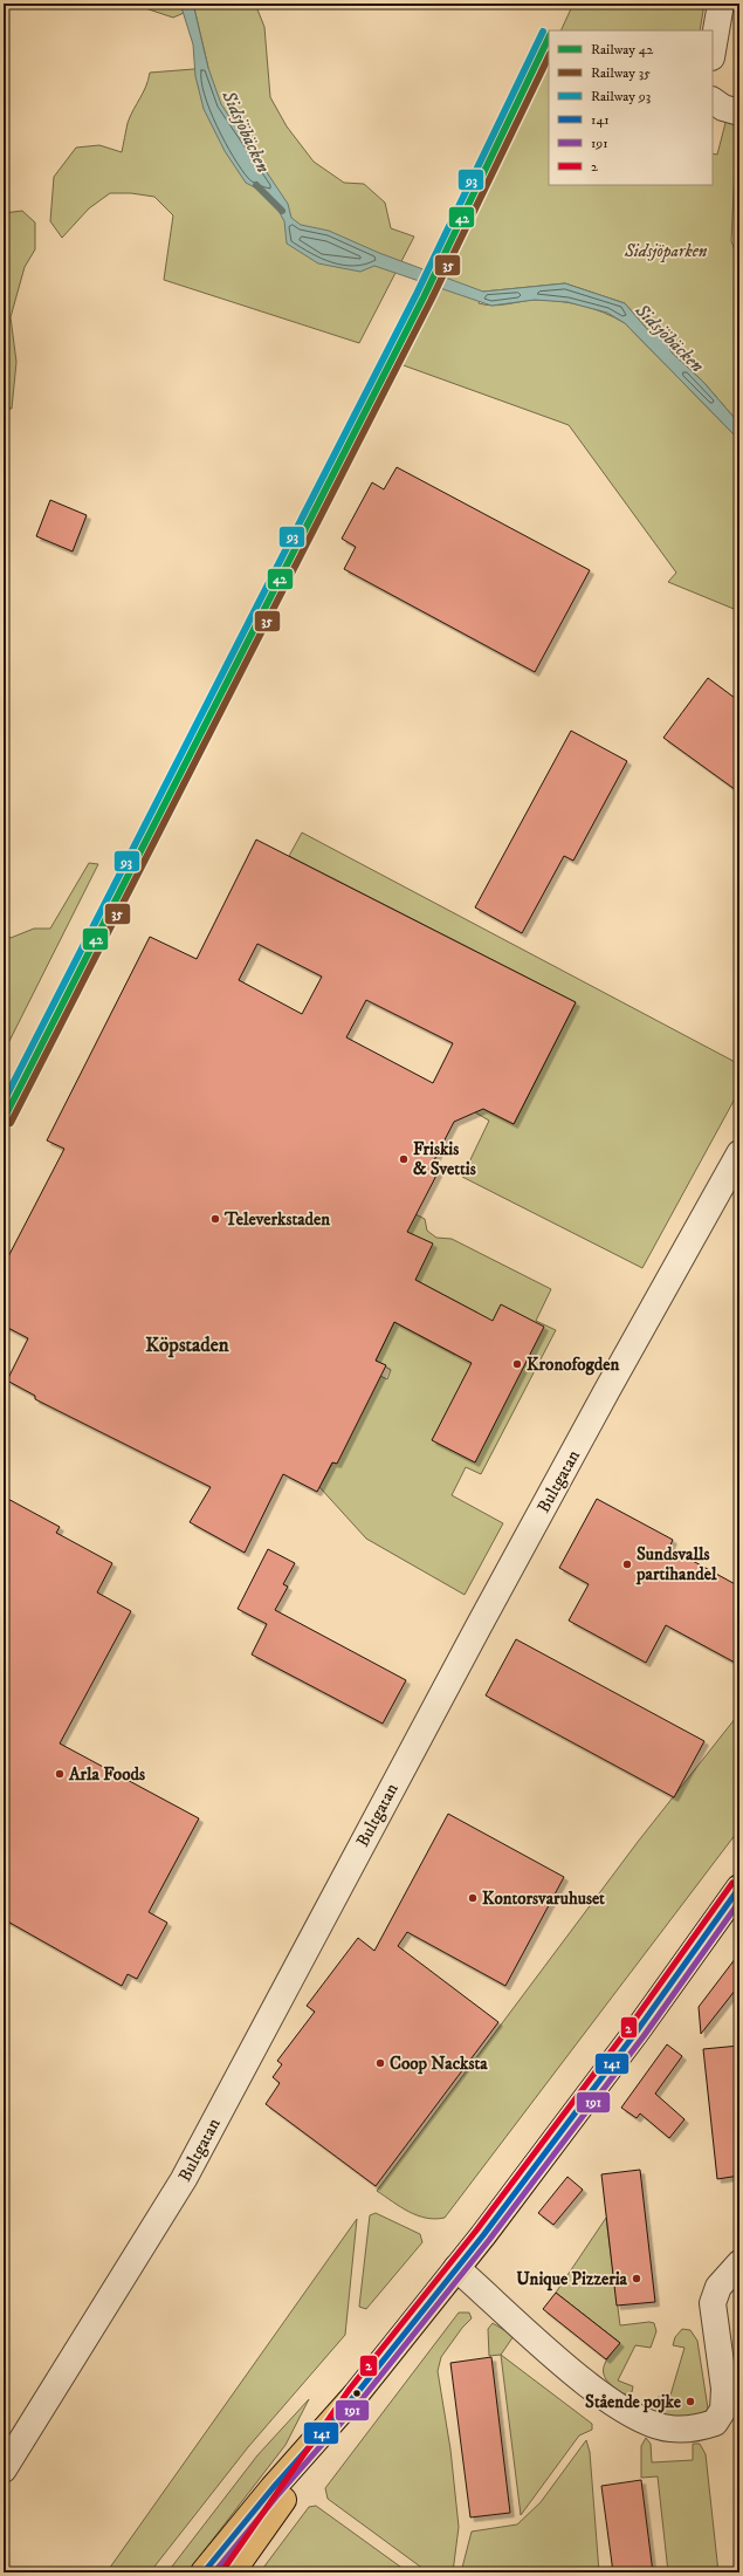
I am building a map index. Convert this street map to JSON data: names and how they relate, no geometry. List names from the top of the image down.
{
  "streets": {
    "street": ["Bultgatan"]
  },
  "districts": ["Köpstaden"],
  "water": ["Sidsjöbäcken"],
  "parks": ["Sidsjöparken"],
  "places": [
    "Friskis & Svettis",
    "Televerkstaden",
    "Kronofogden",
    "Sundsvalls partihandel",
    "Arla Foods",
    "Kontorsvaruhuset",
    "Coop Nacksta",
    "Unique Pizzeria",
    "Stående pojke"
  ],
  "lines": [
    "rail line 93",
    "rail line 42",
    "rail line 35",
    "transit line 2",
    "transit line 141",
    "transit line 191"
  ],
  "legend": [
    "Railway 42",
    "Railway 35",
    "Railway 93",
    "141",
    "191",
    "2"
  ]
}
